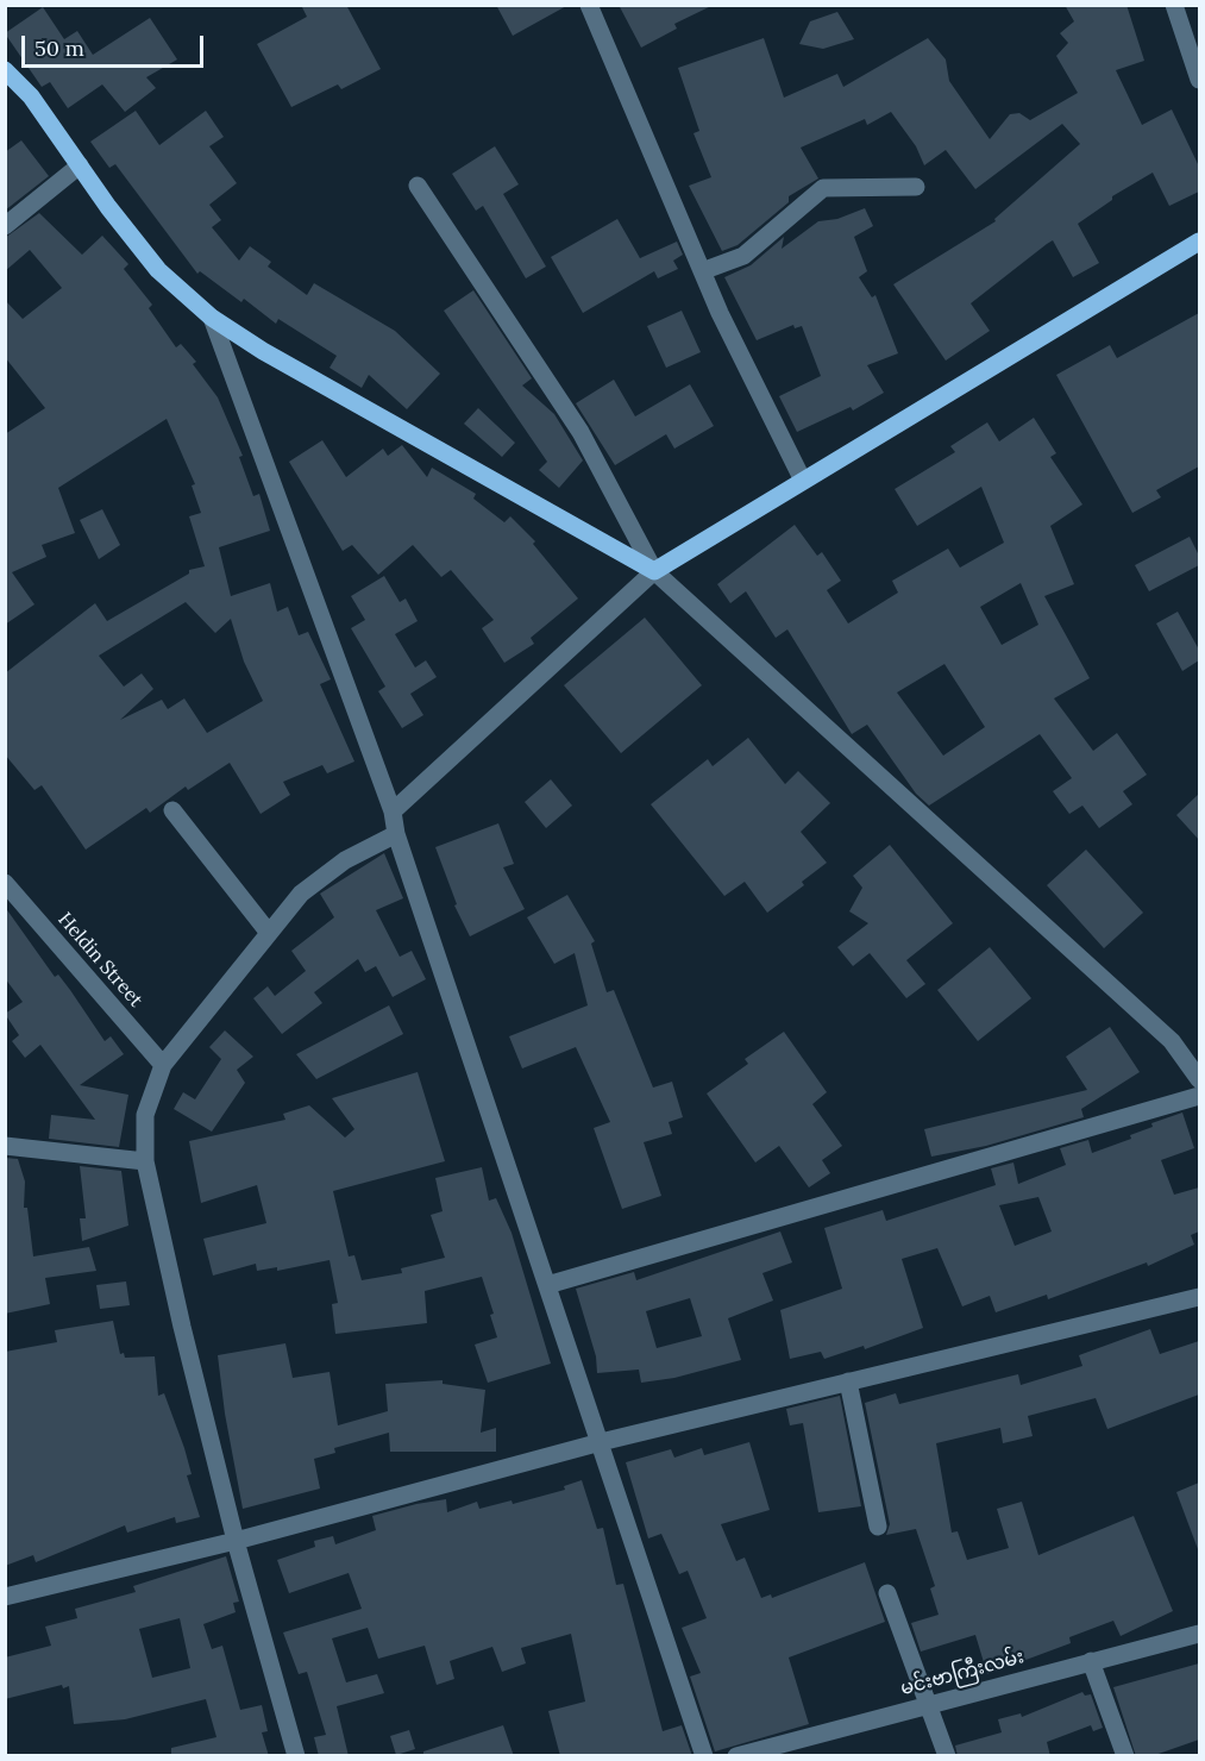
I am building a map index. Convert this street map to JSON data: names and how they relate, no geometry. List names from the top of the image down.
{
  "streets": {
    "street": ["Heldin Street", "မင်းဗာကြီးလမ်း"]
  },
  "scale_bar": "50 m"
}
